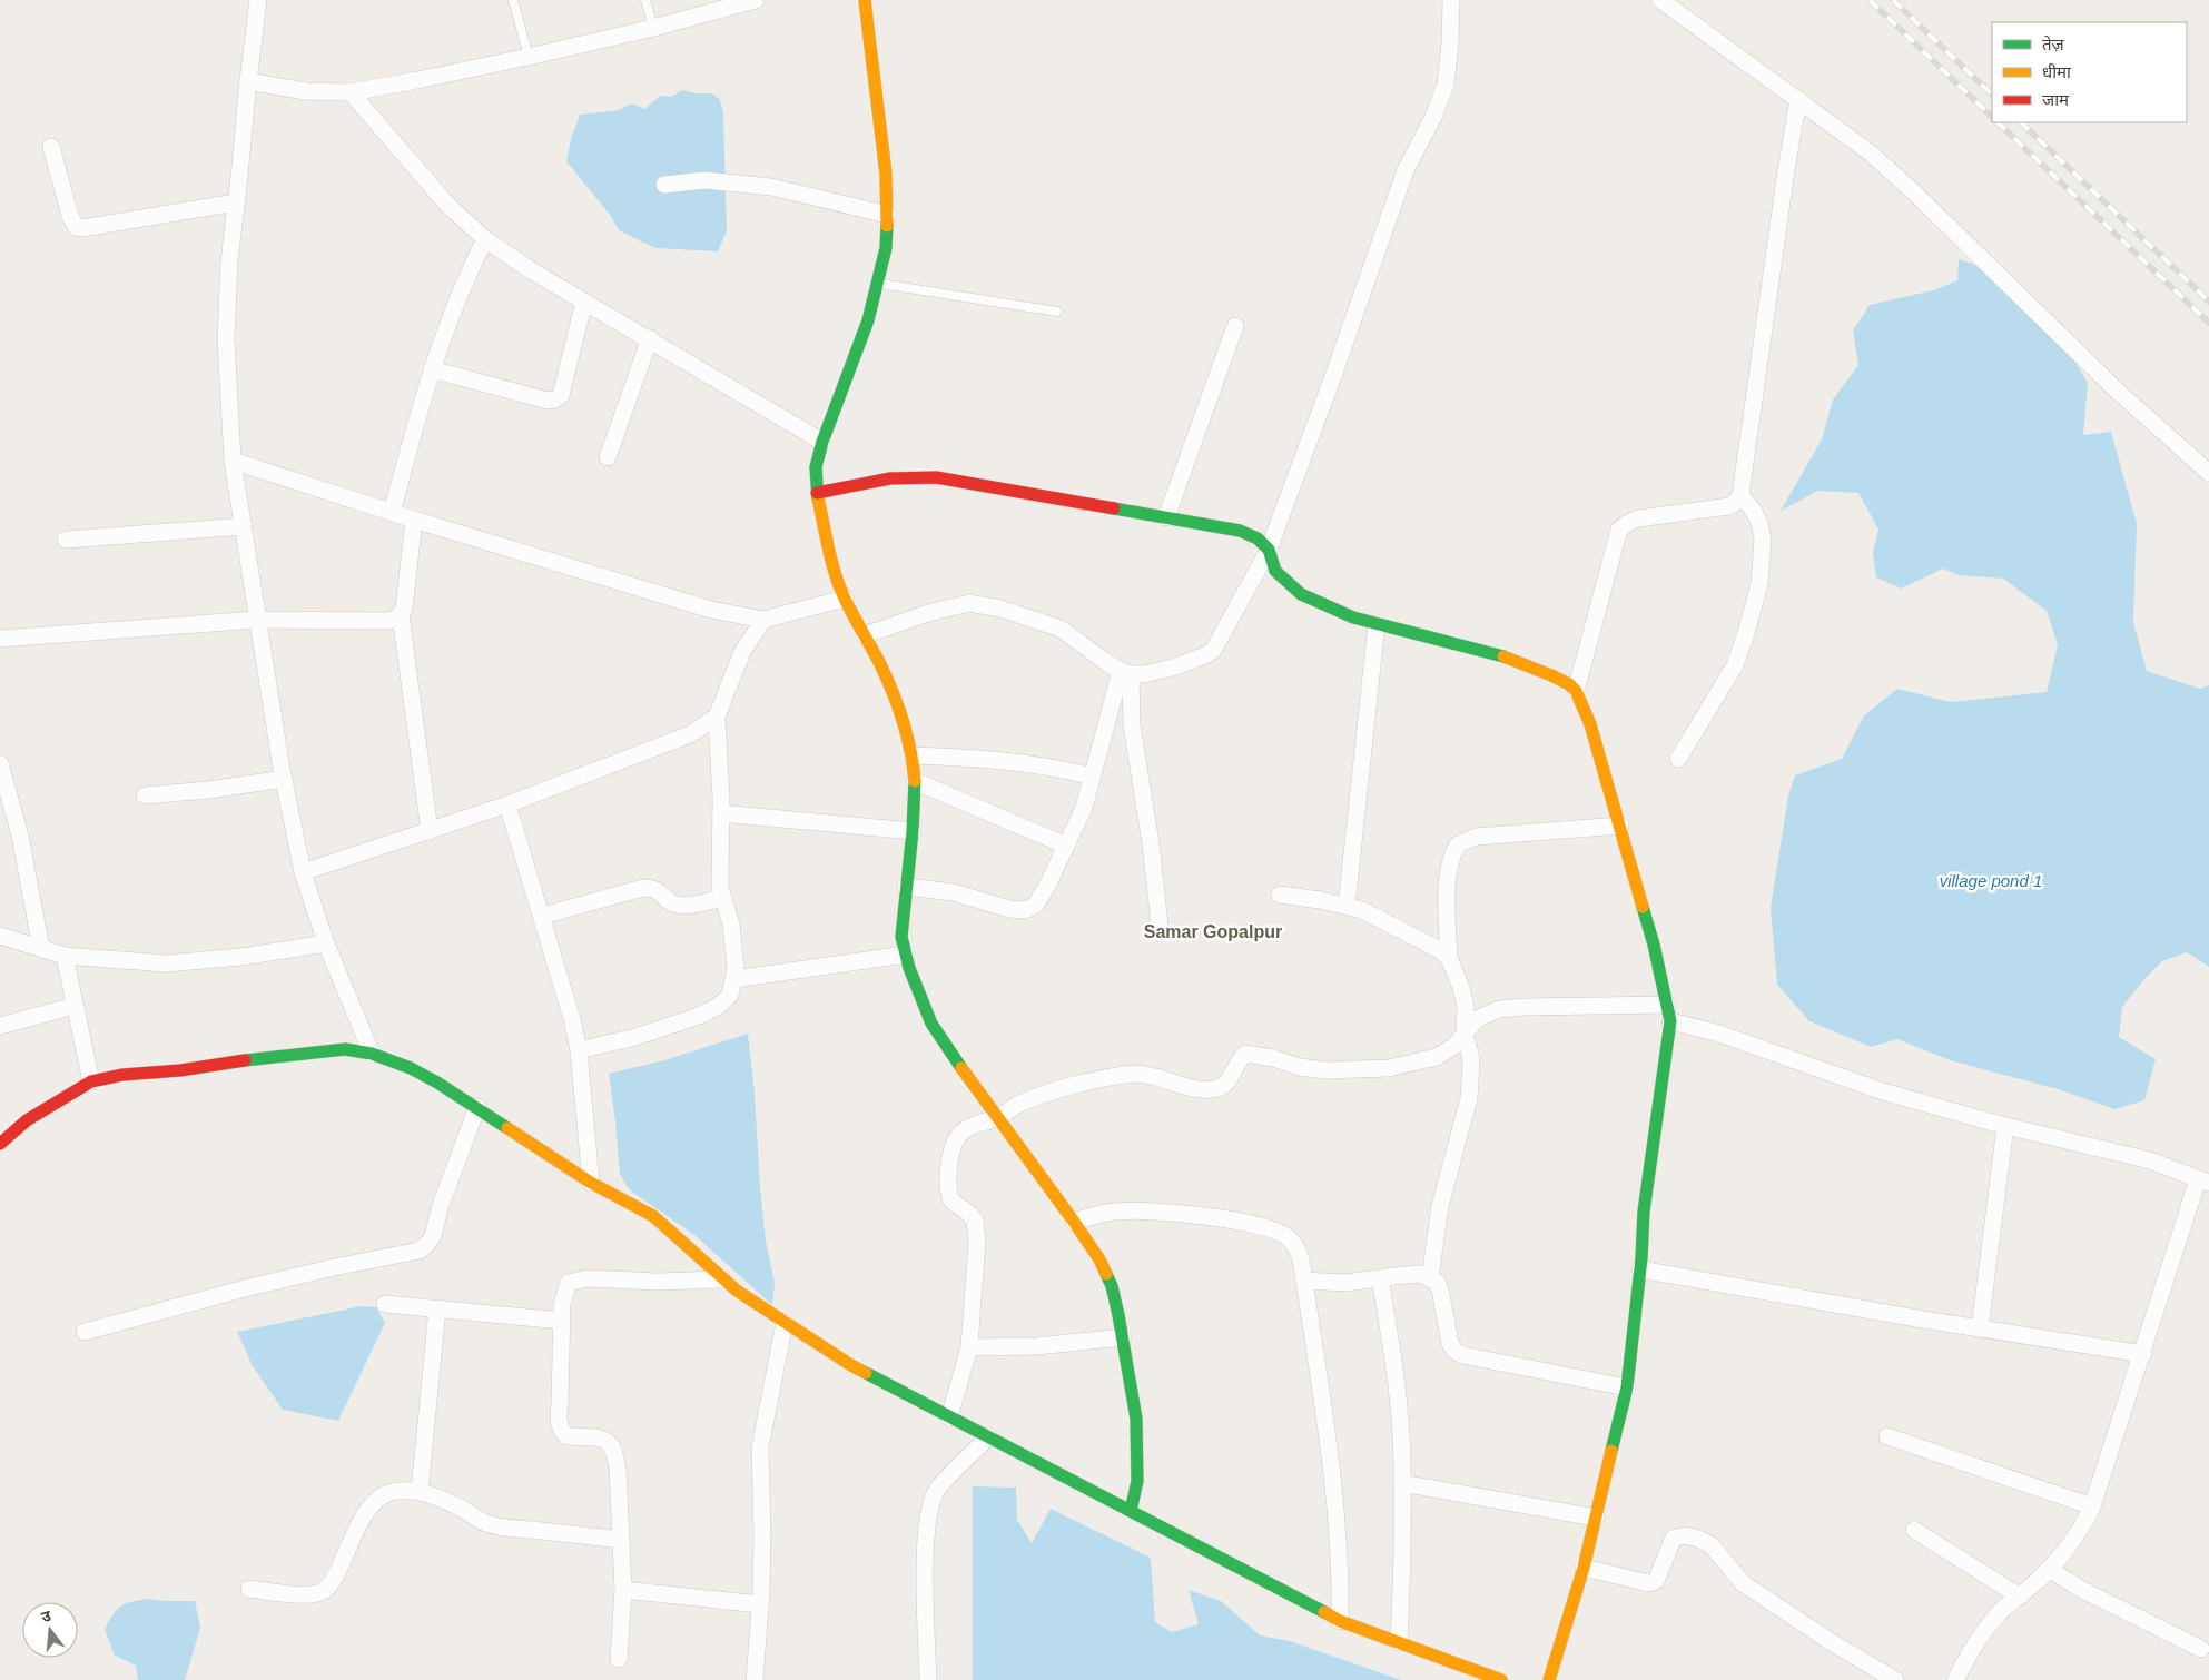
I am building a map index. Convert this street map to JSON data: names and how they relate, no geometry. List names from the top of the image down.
{
  "districts": ["Samar Gopalpur"],
  "water": ["village pond 1"],
  "legend": ["तेज़", "धीमा", "जाम"],
  "north": "top"
}
